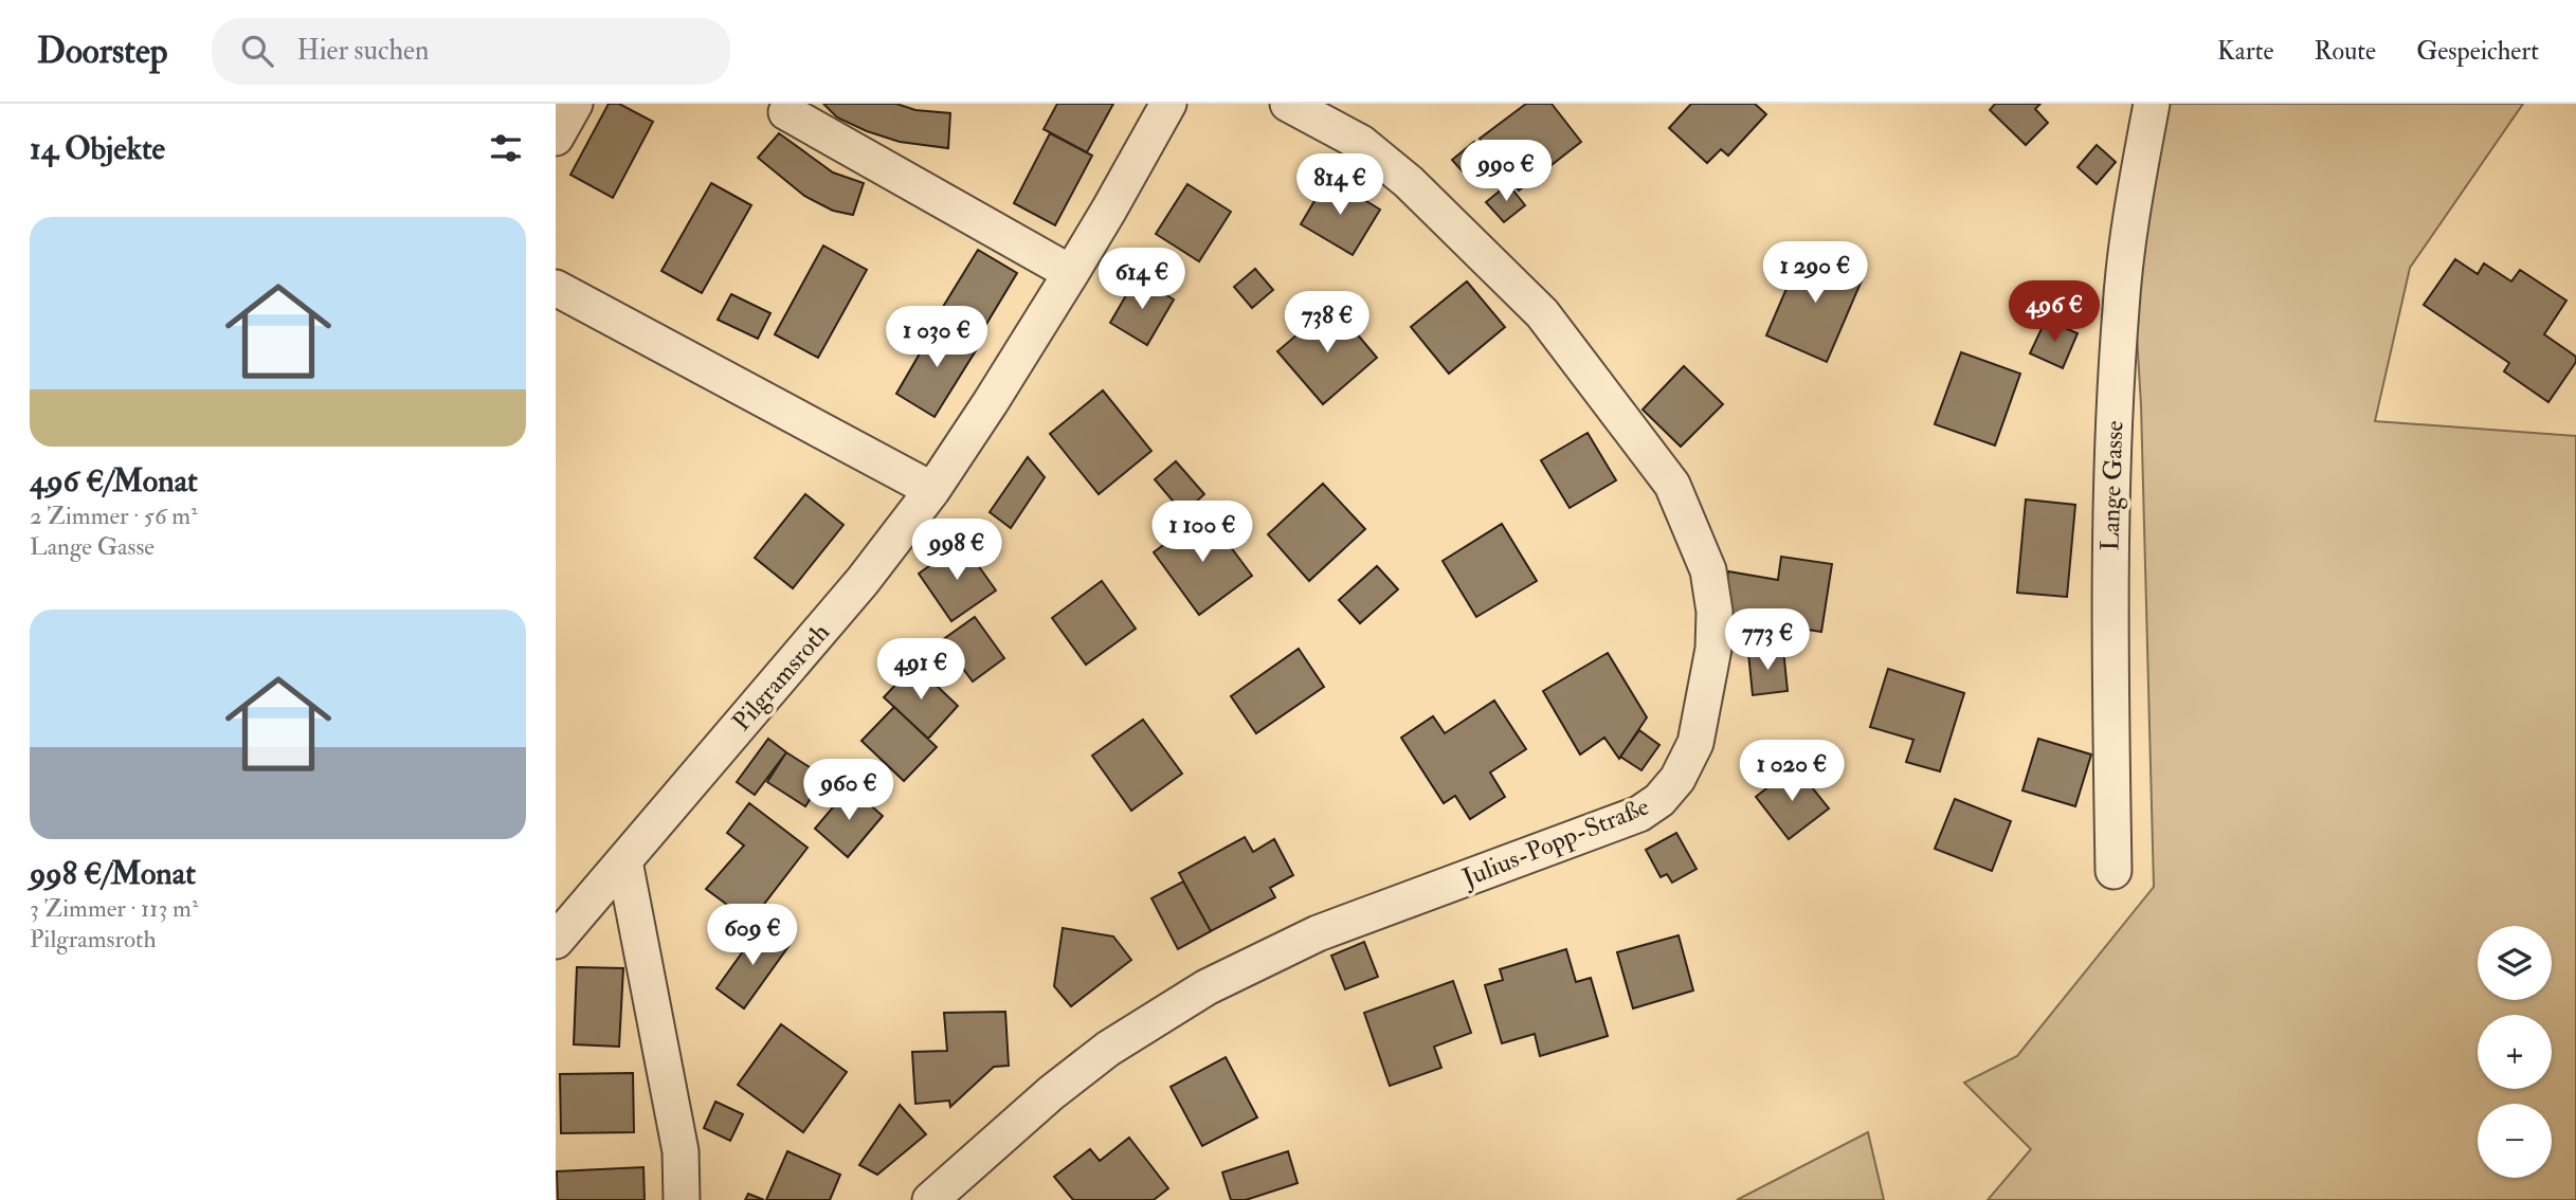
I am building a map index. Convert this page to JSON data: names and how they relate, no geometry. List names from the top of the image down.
{
  "streets": {
    "street": ["Lange Gasse", "Pilgramsroth", "Julius-Popp-Straße"]
  },
  "page": {
    "header": "Doorstep",
    "search": "Hier suchen",
    "nav": ["Karte", "Route", "Gespeichert"],
    "heading": "14 Objekte",
    "price": [
      "990 €",
      "814 €",
      "1 290 €",
      "614 €",
      "496 €",
      "738 €",
      "1 030 €",
      "1 100 €",
      "998 €",
      "773 €",
      "491 €",
      "1 020 €",
      "960 €",
      "609 €"
    ],
    "list": [
      {
        "name": "496 €/Monat",
        "note": "2 Zimmer · 56 m² · Lange Gasse"
      },
      {
        "name": "998 €/Monat",
        "note": "3 Zimmer · 113 m² · Pilgramsroth"
      }
    ],
    "map_buttons": ["+", "−"]
  }
}
